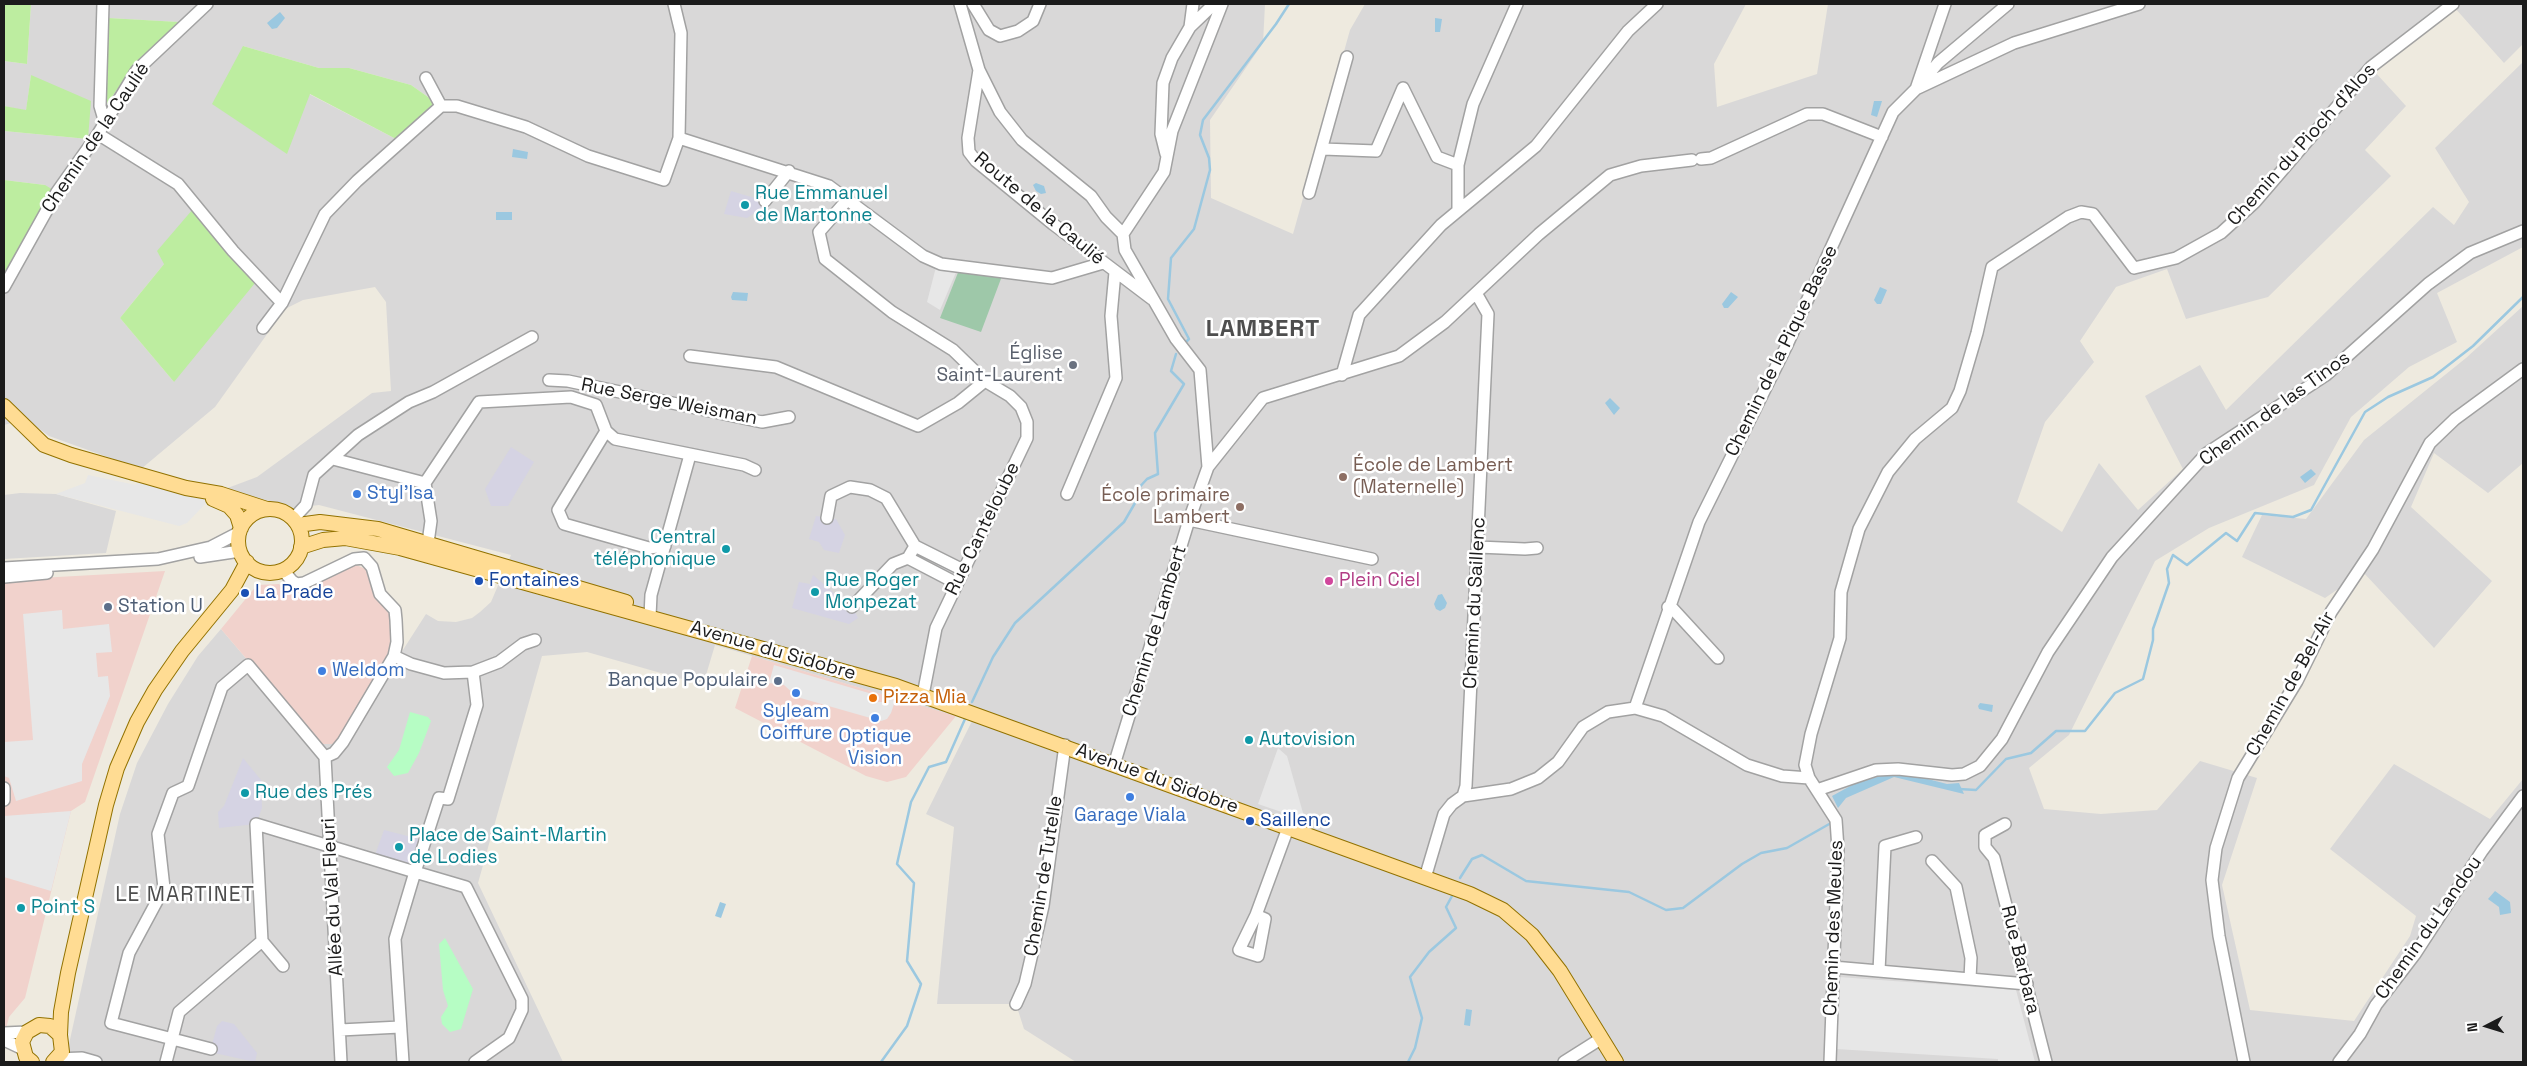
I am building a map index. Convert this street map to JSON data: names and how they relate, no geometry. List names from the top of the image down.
{
  "streets": {
    "main road": ["Avenue du Sidobre"],
    "street": [
      "Chemin de la Caulié",
      "Chemin du Pioch d'Alos",
      "Route de la Caulié",
      "Chemin de la Pique Basse",
      "Rue Serge Weisman",
      "Chemin de las Tinos",
      "Rue Canteloube",
      "Chemin du Saillenc",
      "Chemin de Lambert",
      "Chemin de Bel-Air",
      "Chemin de Tutelle",
      "Allée du Val Fleuri",
      "Chemin des Meules",
      "Chemin du Landou",
      "Rue Barbara"
    ]
  },
  "crossings": [
    ["Chemin du Pioch d'Alos", "Chemin des Meules"],
    ["Route de la Caulié", "Chemin de Lambert"],
    ["Chemin de las Tinos", "Chemin des Meules"],
    ["Rue Canteloube", "Avenue du Sidobre"],
    ["Chemin de Lambert", "Avenue du Sidobre"],
    ["Avenue du Sidobre", "Chemin de Tutelle"]
  ],
  "districts": ["LAMBERT", "LE MARTINET"],
  "places": [
    "Rue Emmanuel de Martonne",
    "Église Saint-Laurent",
    "École de Lambert (Maternelle)",
    "Styl'Isa",
    "École primaire Lambert",
    "Central téléphonique",
    "Fontaines",
    "Plein Ciel",
    "Rue Roger Monpezat",
    "La Prade",
    "Station U",
    "Weldom",
    "Banque Populaire",
    "Syleam Coiffure",
    "Pizza Mia",
    "Optique Vision",
    "Autovision",
    "Rue des Prés",
    "Garage Viala",
    "Saillenc",
    "Place de Saint-Martin de Lodies",
    "Point S"
  ],
  "north": "left"
}
